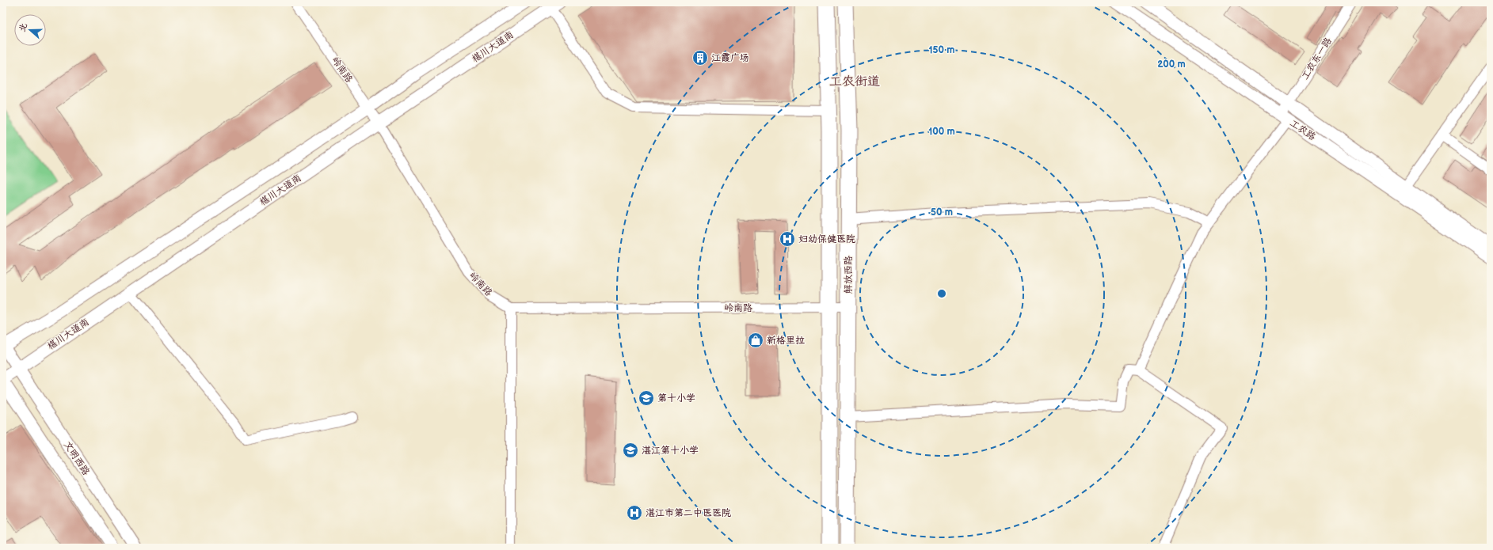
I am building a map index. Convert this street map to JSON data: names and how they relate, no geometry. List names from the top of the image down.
{
  "streets": {
    "main road": ["解放西路"],
    "street": [
      "椹川大道南",
      "工农东一路",
      "岭南路",
      "工农路",
      "文明西路"
    ]
  },
  "crossings": [
    ["椹川大道南", "岭南路"],
    ["椹川大道南", "文明西路"],
    ["工农东一路", "工农路"],
    ["岭南路", "解放西路"]
  ],
  "districts": ["工农街道"],
  "places": {
    "building": ["江霞广场"],
    "hospital": ["妇幼保健医院", "湛江市第二中医医院"],
    "shop": ["新格里拉"],
    "school or university": ["第十小学", "湛江第十小学"]
  },
  "north": "left",
  "rings": [
    "150 m",
    "200 m",
    "100 m",
    "50 m"
  ]
}
